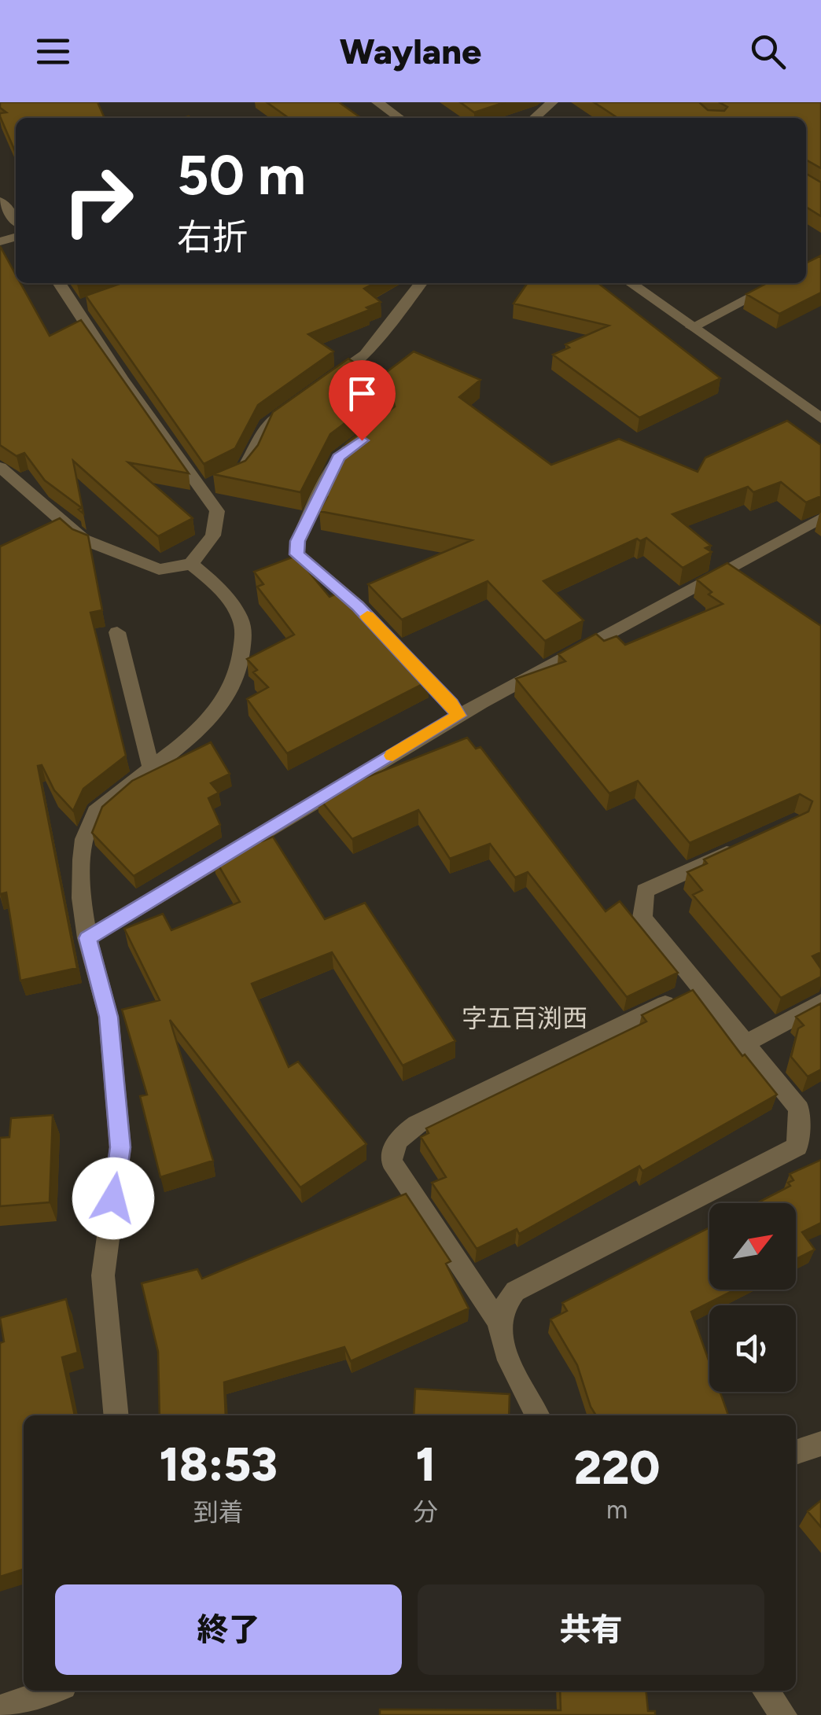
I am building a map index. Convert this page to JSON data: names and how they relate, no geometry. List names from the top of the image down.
{
  "districts": ["字五百渕西"],
  "north": "top right",
  "page": {
    "header": "Waylane",
    "turn": ["50 m", "右折"],
    "eta": [
      "18:53",
      "到着",
      "1",
      "分",
      "220",
      "m"
    ],
    "buttons": ["終了", "共有"]
  }
}
